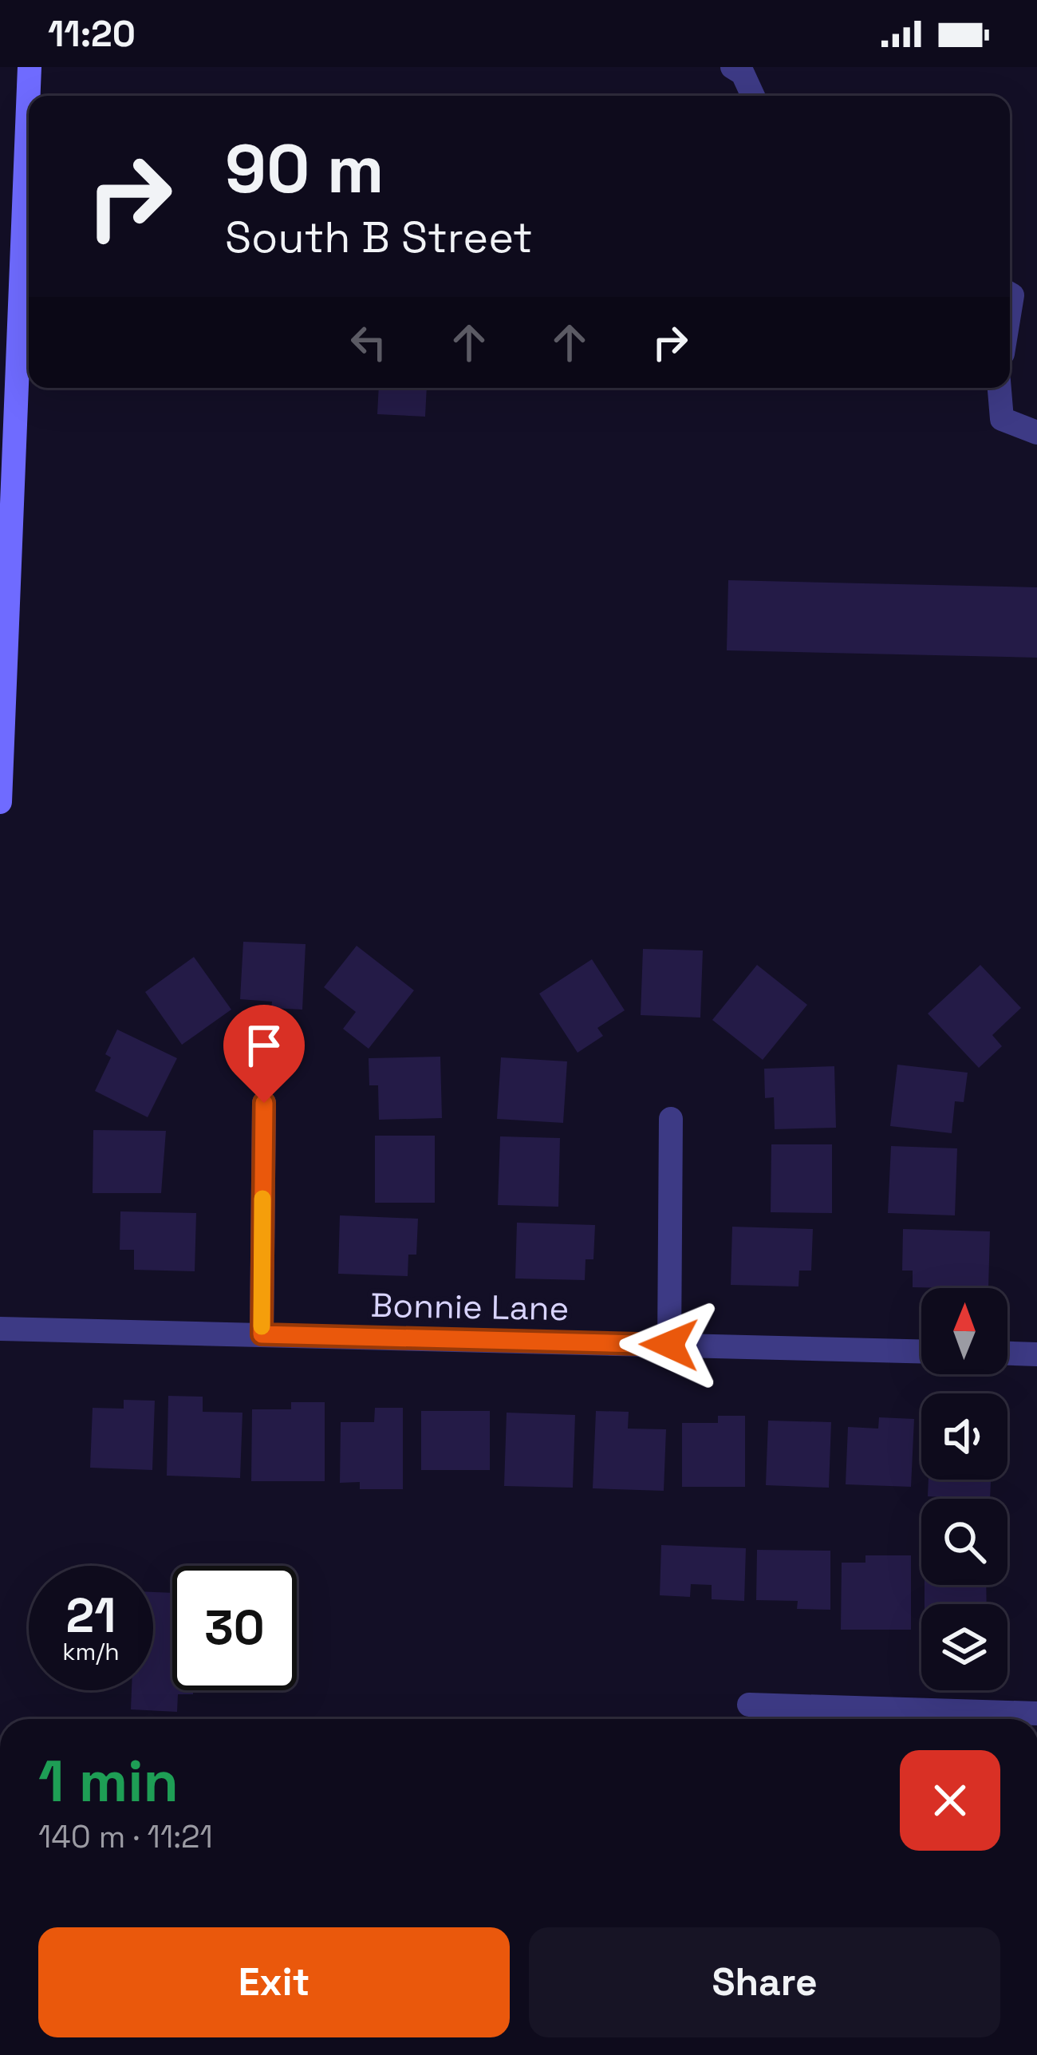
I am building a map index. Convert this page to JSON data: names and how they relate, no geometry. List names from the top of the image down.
{
  "streets": {
    "street": ["Bonnie Lane"]
  },
  "north": "top",
  "page": {
    "status": "11:20",
    "turn": ["90 m", "South B Street"],
    "speed": "21 km/h",
    "limit": "30",
    "heading": ["1 min", "140 m · 11:21"],
    "buttons": ["Exit", "Share"]
  }
}
